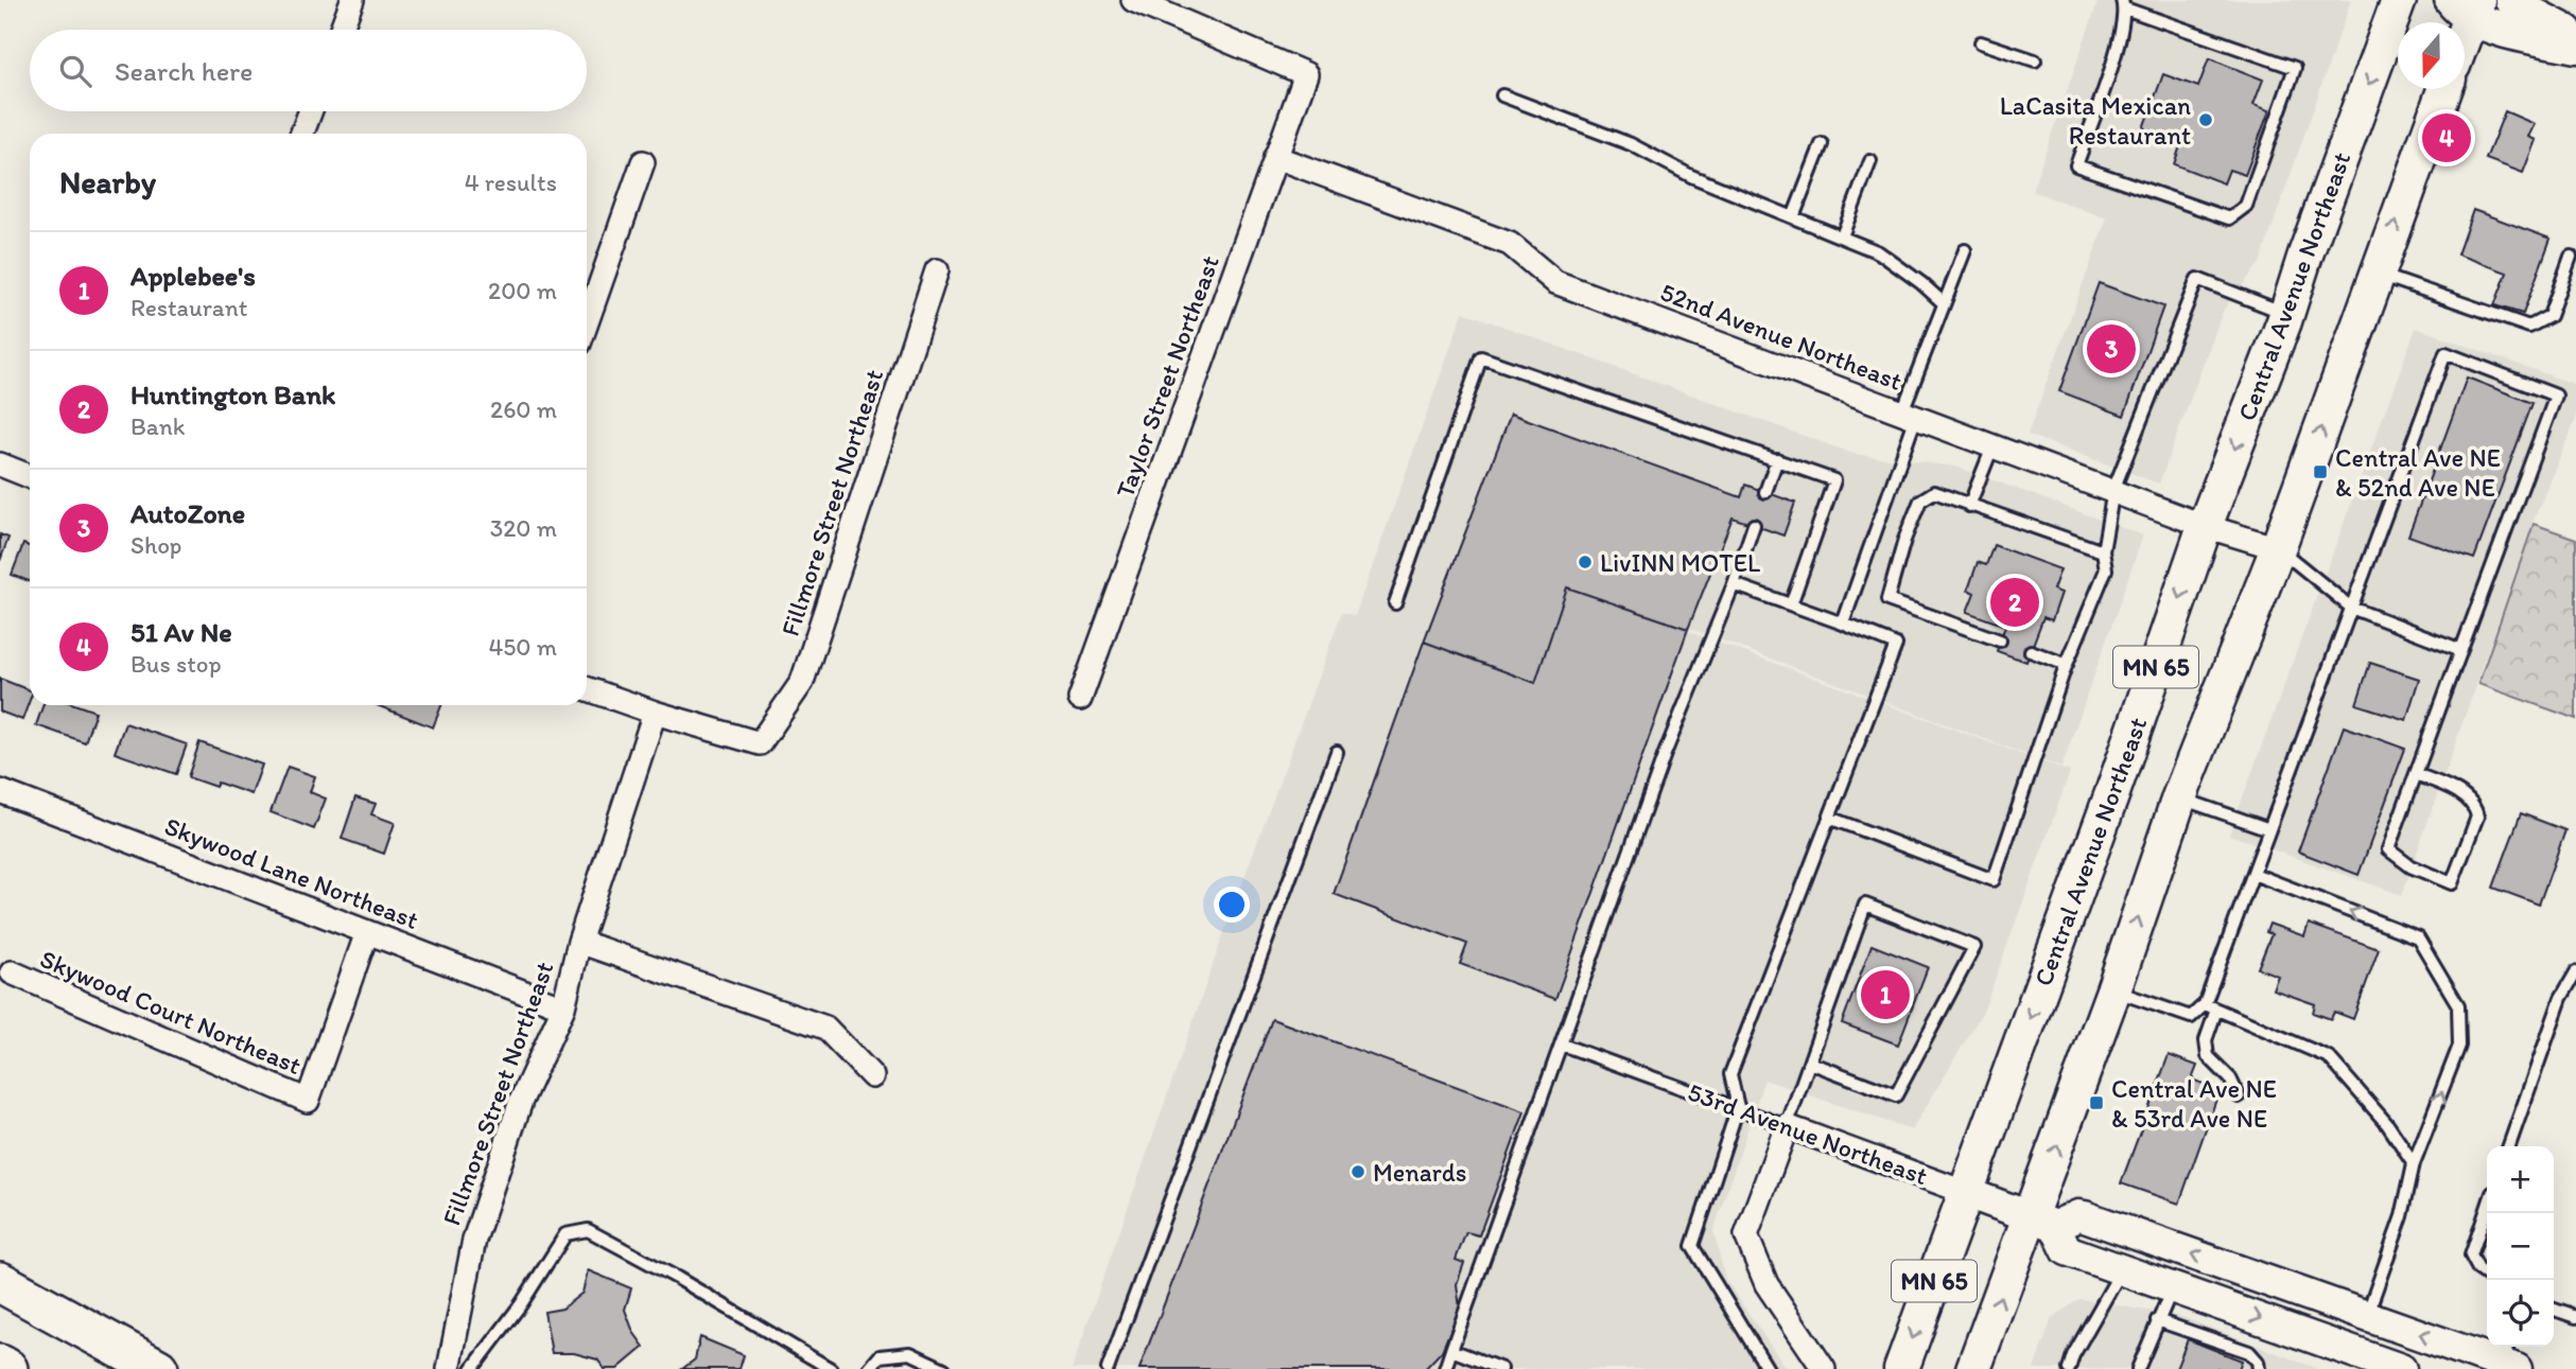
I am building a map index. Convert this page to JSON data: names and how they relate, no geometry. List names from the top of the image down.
{
  "streets": {
    "main road": ["Central Avenue Northeast", "MN 65"],
    "street": [
      "52nd Avenue Northeast",
      "Taylor Street Northeast",
      "Fillmore Street Northeast",
      "Skywood Lane Northeast",
      "Skywood Court Northeast",
      "53rd Avenue Northeast"
    ]
  },
  "crossings": [
    ["Central Avenue Northeast", "52nd Avenue Northeast"],
    ["Central Avenue Northeast", "53rd Avenue Northeast"],
    ["52nd Avenue Northeast", "Taylor Street Northeast"],
    ["52nd Avenue Northeast", "MN 65"],
    ["Fillmore Street Northeast", "Skywood Lane Northeast"],
    ["MN 65", "53rd Avenue Northeast"],
    ["Skywood Lane Northeast", "Skywood Court Northeast"]
  ],
  "places": {
    "other": ["LaCasita Mexican Restaurant", "LivINN MOTEL", "Menards"],
    "transit": ["Central Ave NE & 52nd Ave NE", "Central Ave NE & 53rd Ave NE"]
  },
  "north": "bottom",
  "page": {
    "search": "Search here",
    "pins": [
      "4",
      "3",
      "2",
      "1"
    ],
    "heading": ["Nearby", "4 results"],
    "list": [
      {
        "mark": "1",
        "name": "Applebee's",
        "note": "Restaurant",
        "value": "200 m"
      },
      {
        "mark": "2",
        "name": "Huntington Bank",
        "note": "Bank",
        "value": "260 m"
      },
      {
        "mark": "3",
        "name": "AutoZone",
        "note": "Shop",
        "value": "320 m"
      },
      {
        "mark": "4",
        "name": "51 Av Ne",
        "note": "Bus stop",
        "value": "450 m"
      }
    ],
    "map_buttons": ["+", "−"]
  }
}
